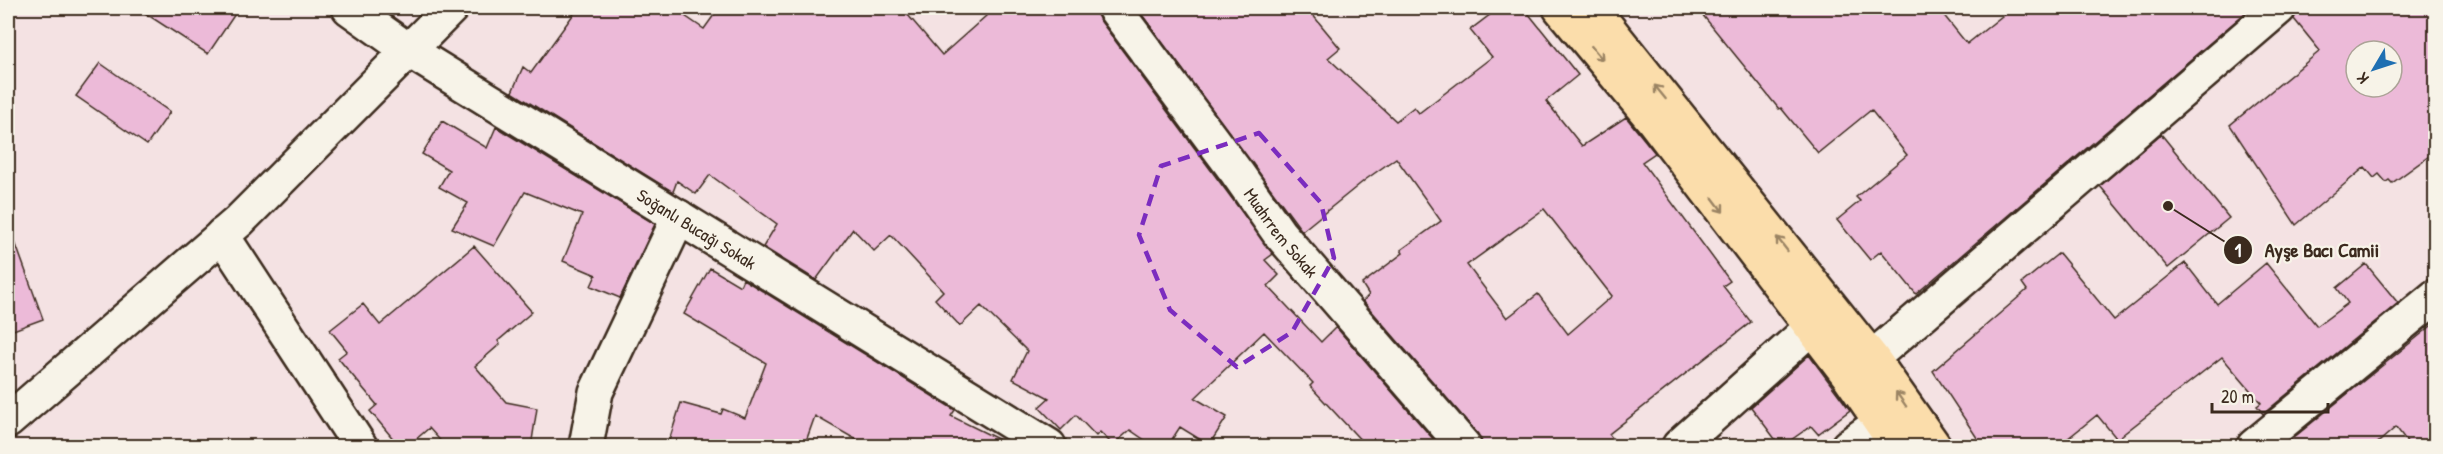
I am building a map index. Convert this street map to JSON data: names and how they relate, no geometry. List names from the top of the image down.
{
  "streets": {
    "street": ["Soğanlı Bucağı Sokak", "Muahrrem Sokak"]
  },
  "places": ["Ayşe Bacı Camii"],
  "scale_bar": "20 m",
  "north": "bottom left"
}
